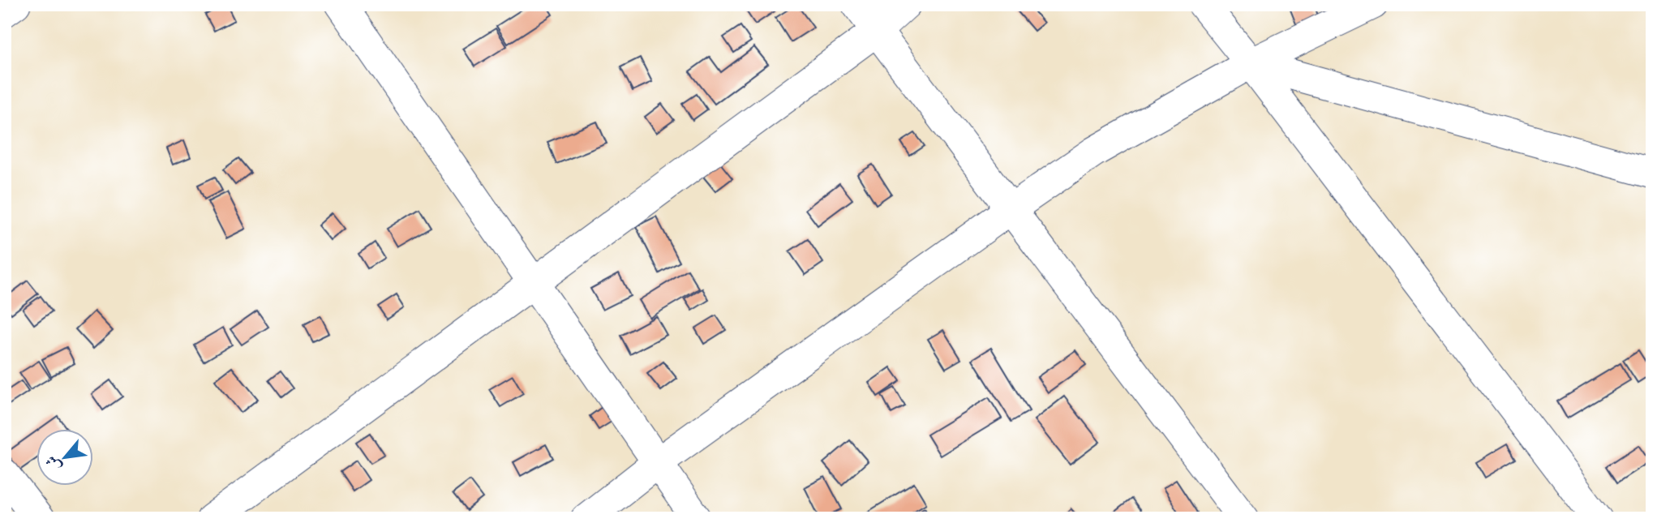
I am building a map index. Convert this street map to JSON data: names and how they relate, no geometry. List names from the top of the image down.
{
  "north": "bottom left"
}
